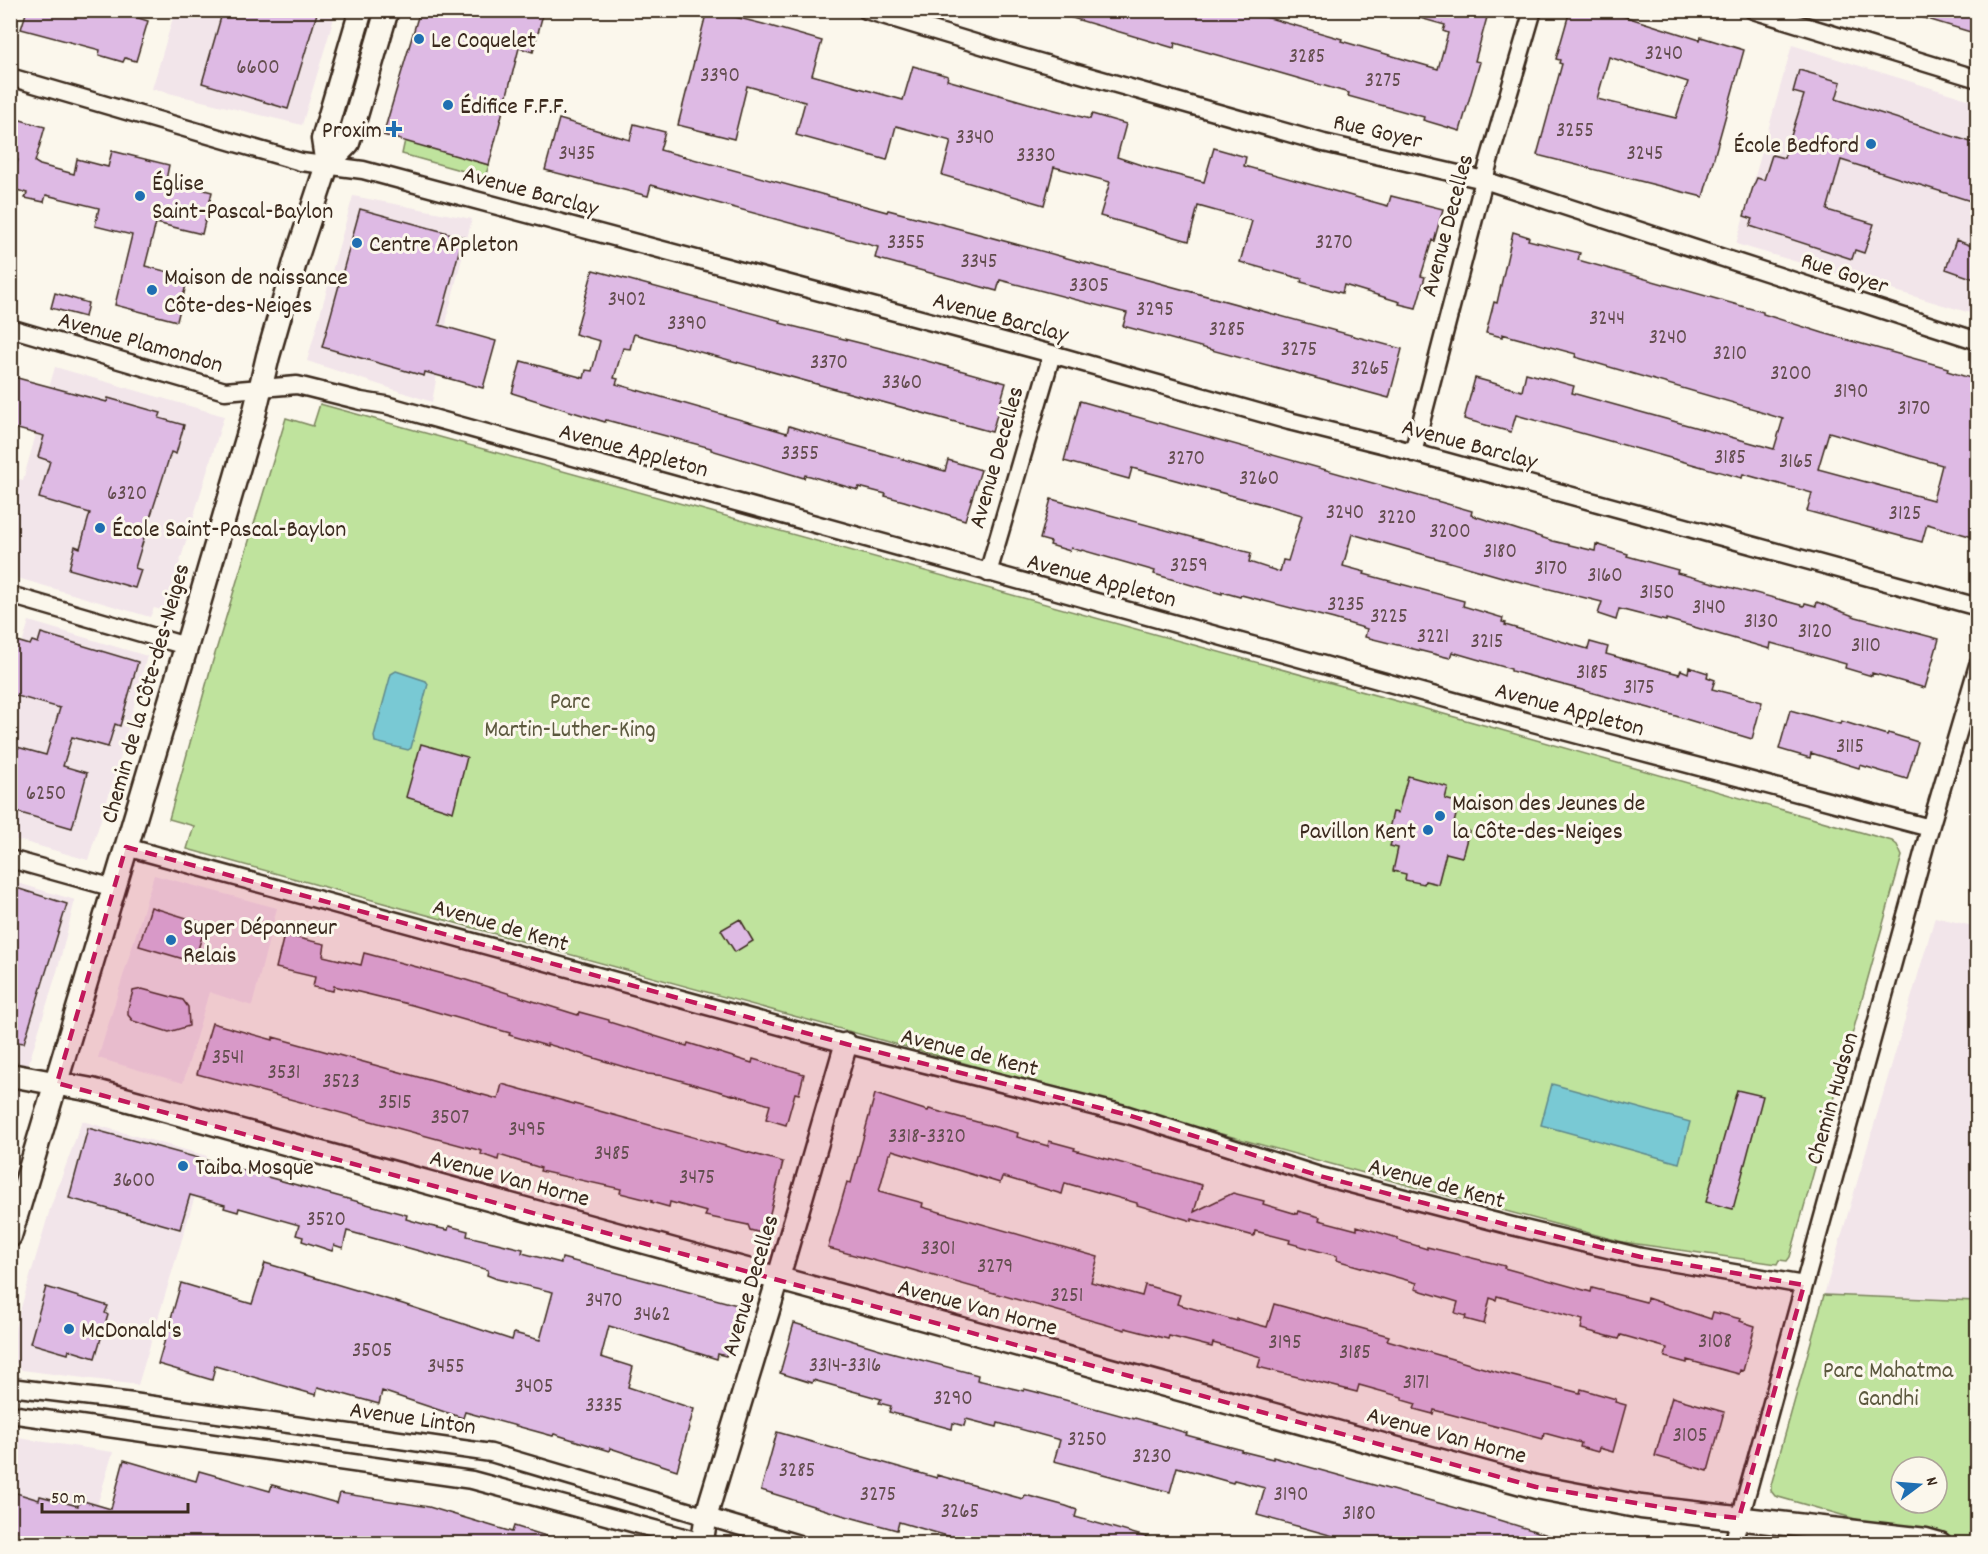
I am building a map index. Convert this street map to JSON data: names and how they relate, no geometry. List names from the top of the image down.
{
  "streets": {
    "main road": ["Chemin de la Côte-des-Neiges", "Avenue Van Horne"],
    "street": [
      "Rue Goyer",
      "Avenue Barclay",
      "Avenue Decelles",
      "Avenue Plamondon",
      "Avenue Appleton",
      "Avenue de Kent",
      "Chemin Hudson",
      "Avenue Linton"
    ]
  },
  "crossings": [
    ["Rue Goyer", "Avenue Decelles"],
    ["Avenue Barclay", "Avenue Decelles"],
    ["Avenue Barclay", "Chemin de la Côte-des-Neiges"],
    ["Avenue Decelles", "Avenue Appleton"],
    ["Avenue Decelles", "Avenue de Kent"],
    ["Avenue Decelles", "Avenue Van Horne"],
    ["Avenue Decelles", "Avenue Linton"],
    ["Avenue Plamondon", "Avenue Appleton"],
    ["Avenue Plamondon", "Chemin de la Côte-des-Neiges"],
    ["Avenue Appleton", "Chemin de la Côte-des-Neiges"],
    ["Avenue Appleton", "Chemin Hudson"],
    ["Chemin de la Côte-des-Neiges", "Avenue de Kent"],
    ["Chemin de la Côte-des-Neiges", "Avenue Van Horne"],
    ["Avenue de Kent", "Chemin Hudson"],
    ["Chemin Hudson", "Avenue Van Horne"]
  ],
  "parks": ["Parc Martin-Luther-King", "Parc Mahatma Gandhi"],
  "places": {
    "other": [
      "Le Coquelet",
      "Édifice F.F.F.",
      "École Bedford",
      "Église Saint-Pascal-Baylon",
      "Centre APpleton",
      "Maison de naissance Côte-des-Neiges",
      "École Saint-Pascal-Baylon",
      "Maison des Jeunes de la Côte-des-Neiges",
      "Pavillon Kent",
      "Super Dépanneur Relais",
      "Taiba Mosque",
      "McDonald's"
    ],
    "health": ["Proxim"]
  },
  "house_numbers": [
    "3240",
    "3285",
    "6600",
    "3390",
    "3275",
    "3255",
    "3340",
    "3435",
    "3245",
    "3330",
    "3355",
    "3270",
    "3345",
    "3305",
    "3402",
    "3295",
    "3244",
    "3390",
    "3285",
    "3240",
    "3275",
    "3210",
    "3370",
    "3265",
    "3200",
    "3360",
    "3190",
    "3170",
    "3355",
    "3185",
    "3270",
    "3165",
    "3260",
    "6320",
    "3240",
    "3125",
    "3220",
    "3200",
    "3180",
    "3259",
    "3170",
    "3160",
    "3150",
    "3235",
    "3140",
    "3225",
    "3130",
    "3120",
    "3221",
    "3215",
    "3110",
    "3185",
    "3175",
    "3115",
    "6250",
    "3541",
    "3531",
    "3523",
    "3515",
    "3507",
    "3495",
    "3318-3320",
    "3485",
    "3475",
    "3600",
    "3520",
    "3301",
    "3279",
    "3251",
    "3470",
    "3462",
    "3108",
    "3195",
    "3505",
    "3185",
    "3314-3316",
    "3455",
    "3171",
    "3405",
    "3290",
    "3335",
    "3105",
    "3250",
    "3230",
    "3285",
    "3275",
    "3190",
    "3265",
    "3180"
  ],
  "scale_bar": "50 m",
  "north": "right"
}
